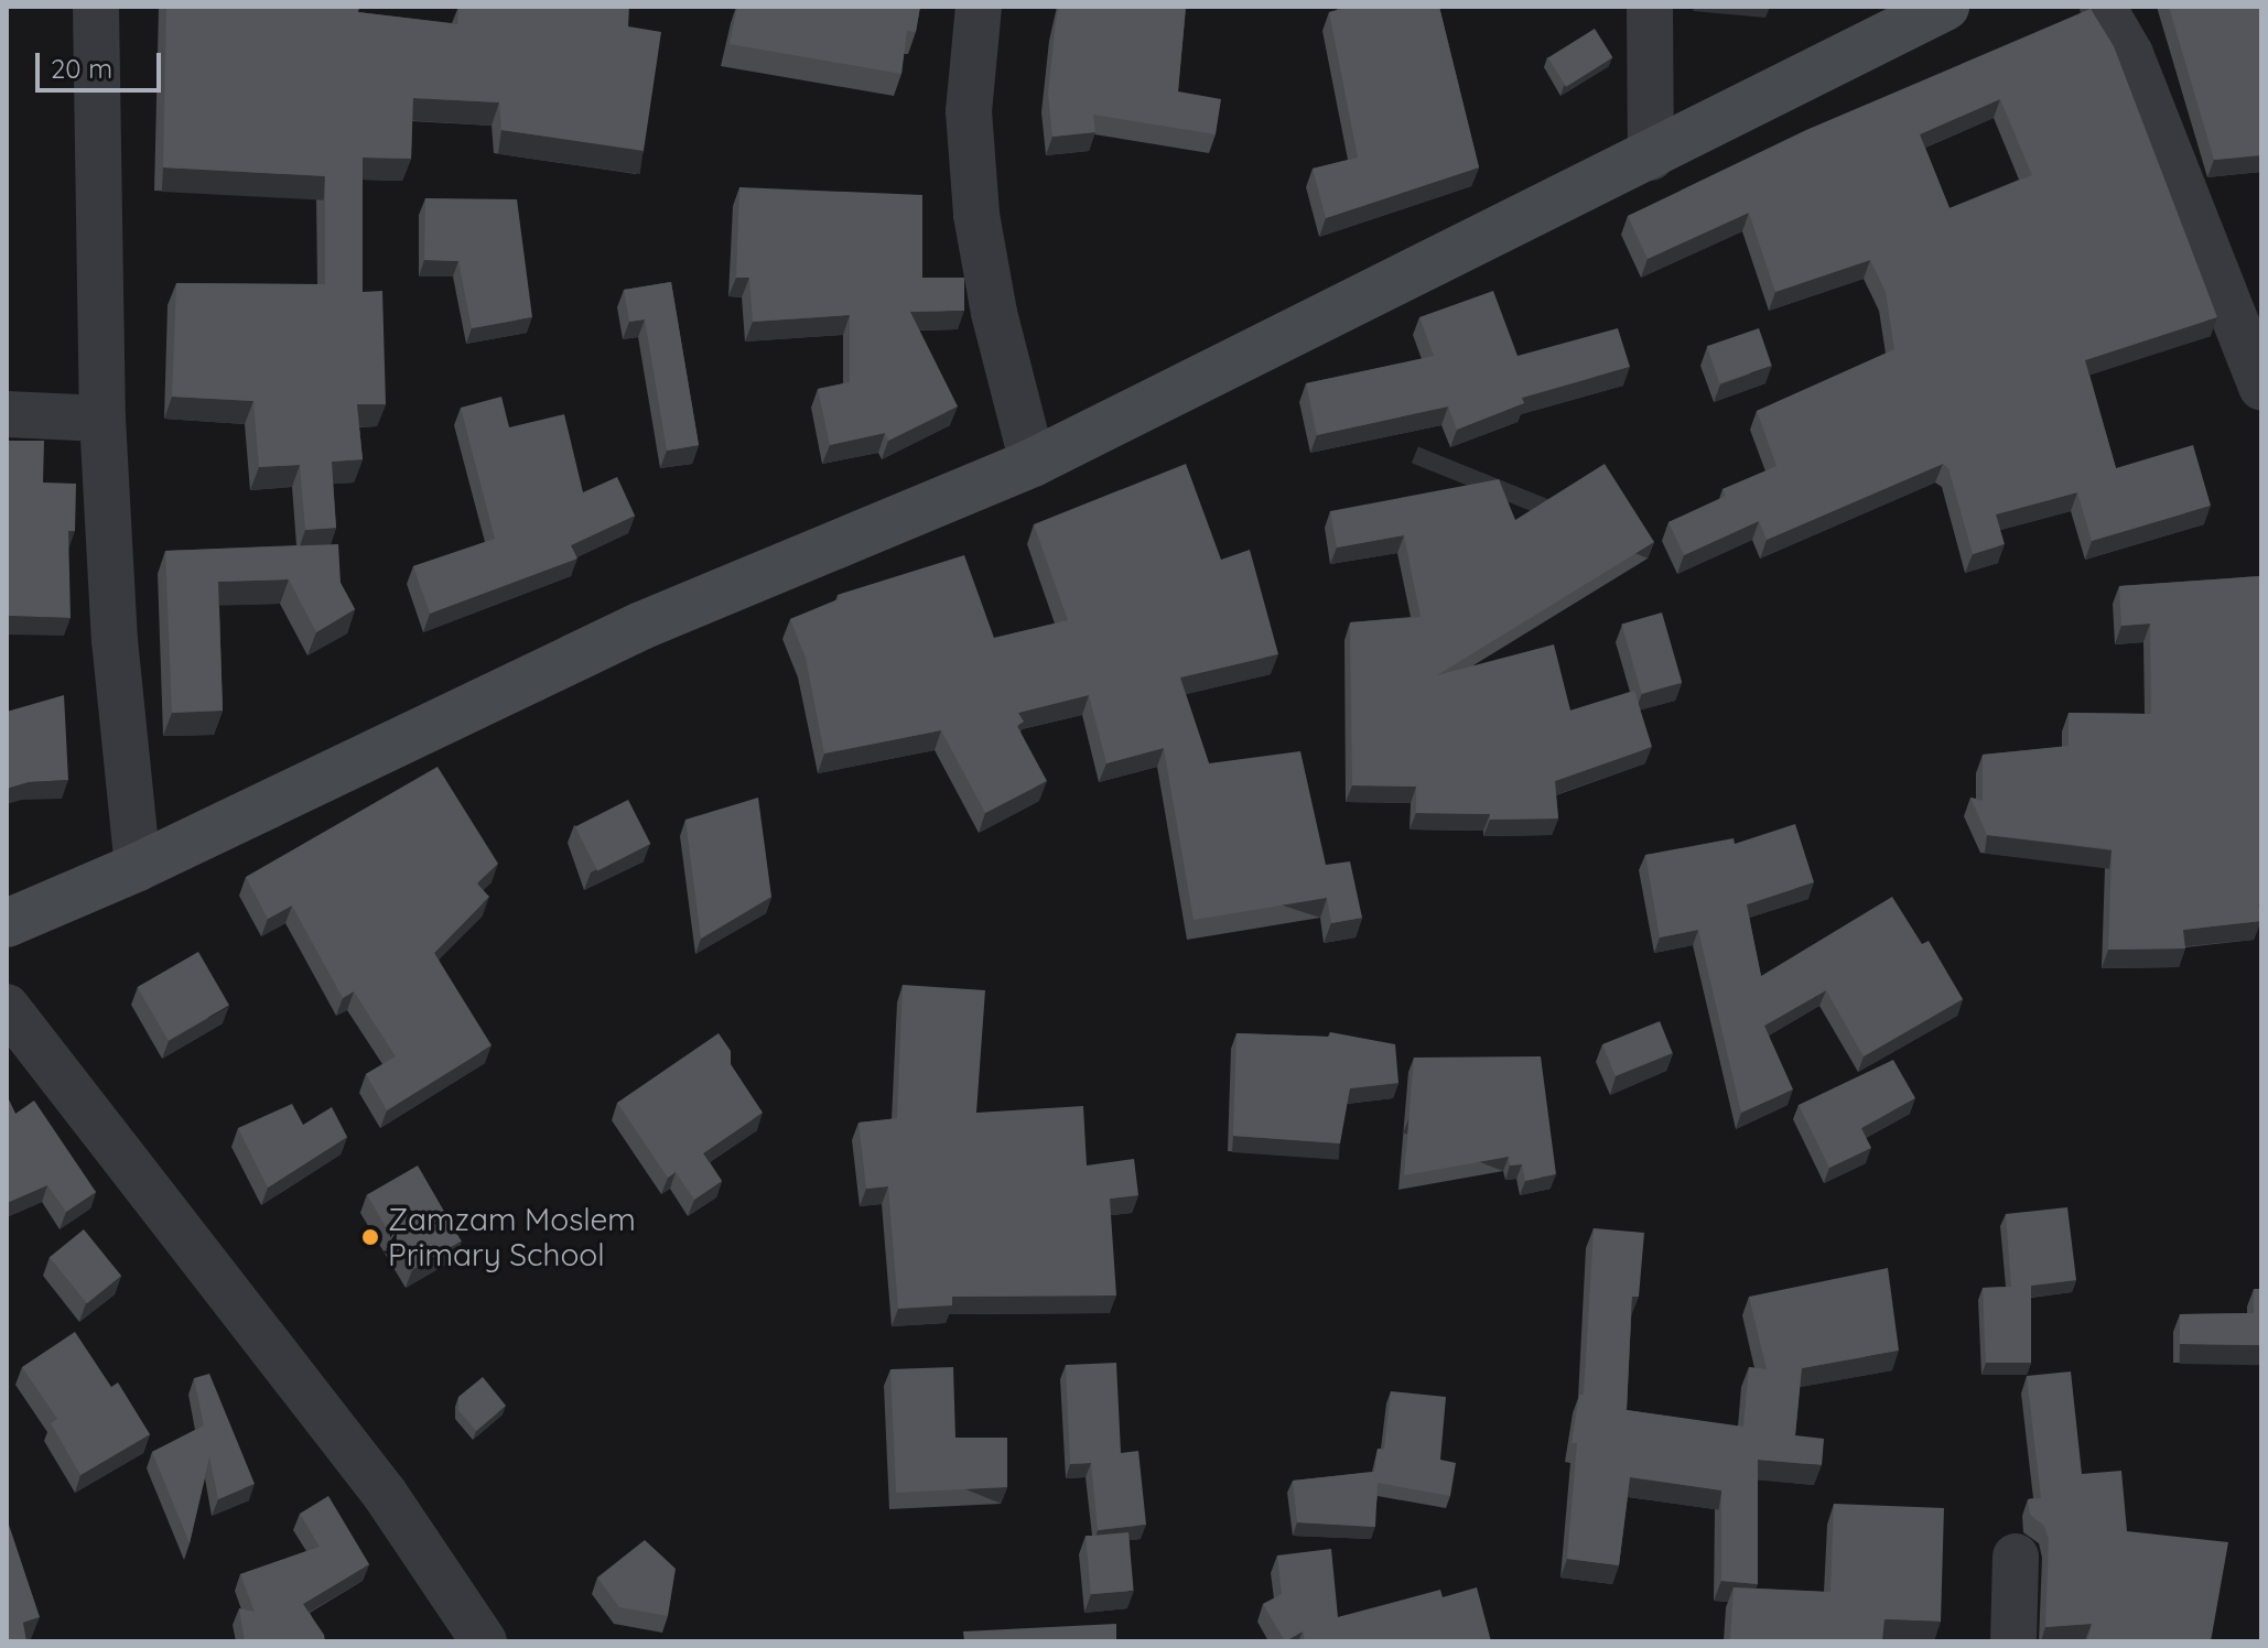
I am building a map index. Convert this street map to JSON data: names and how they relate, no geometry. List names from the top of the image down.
{
  "places": ["Zamzam Moslem Primary School"],
  "scale_bar": "20 m"
}
